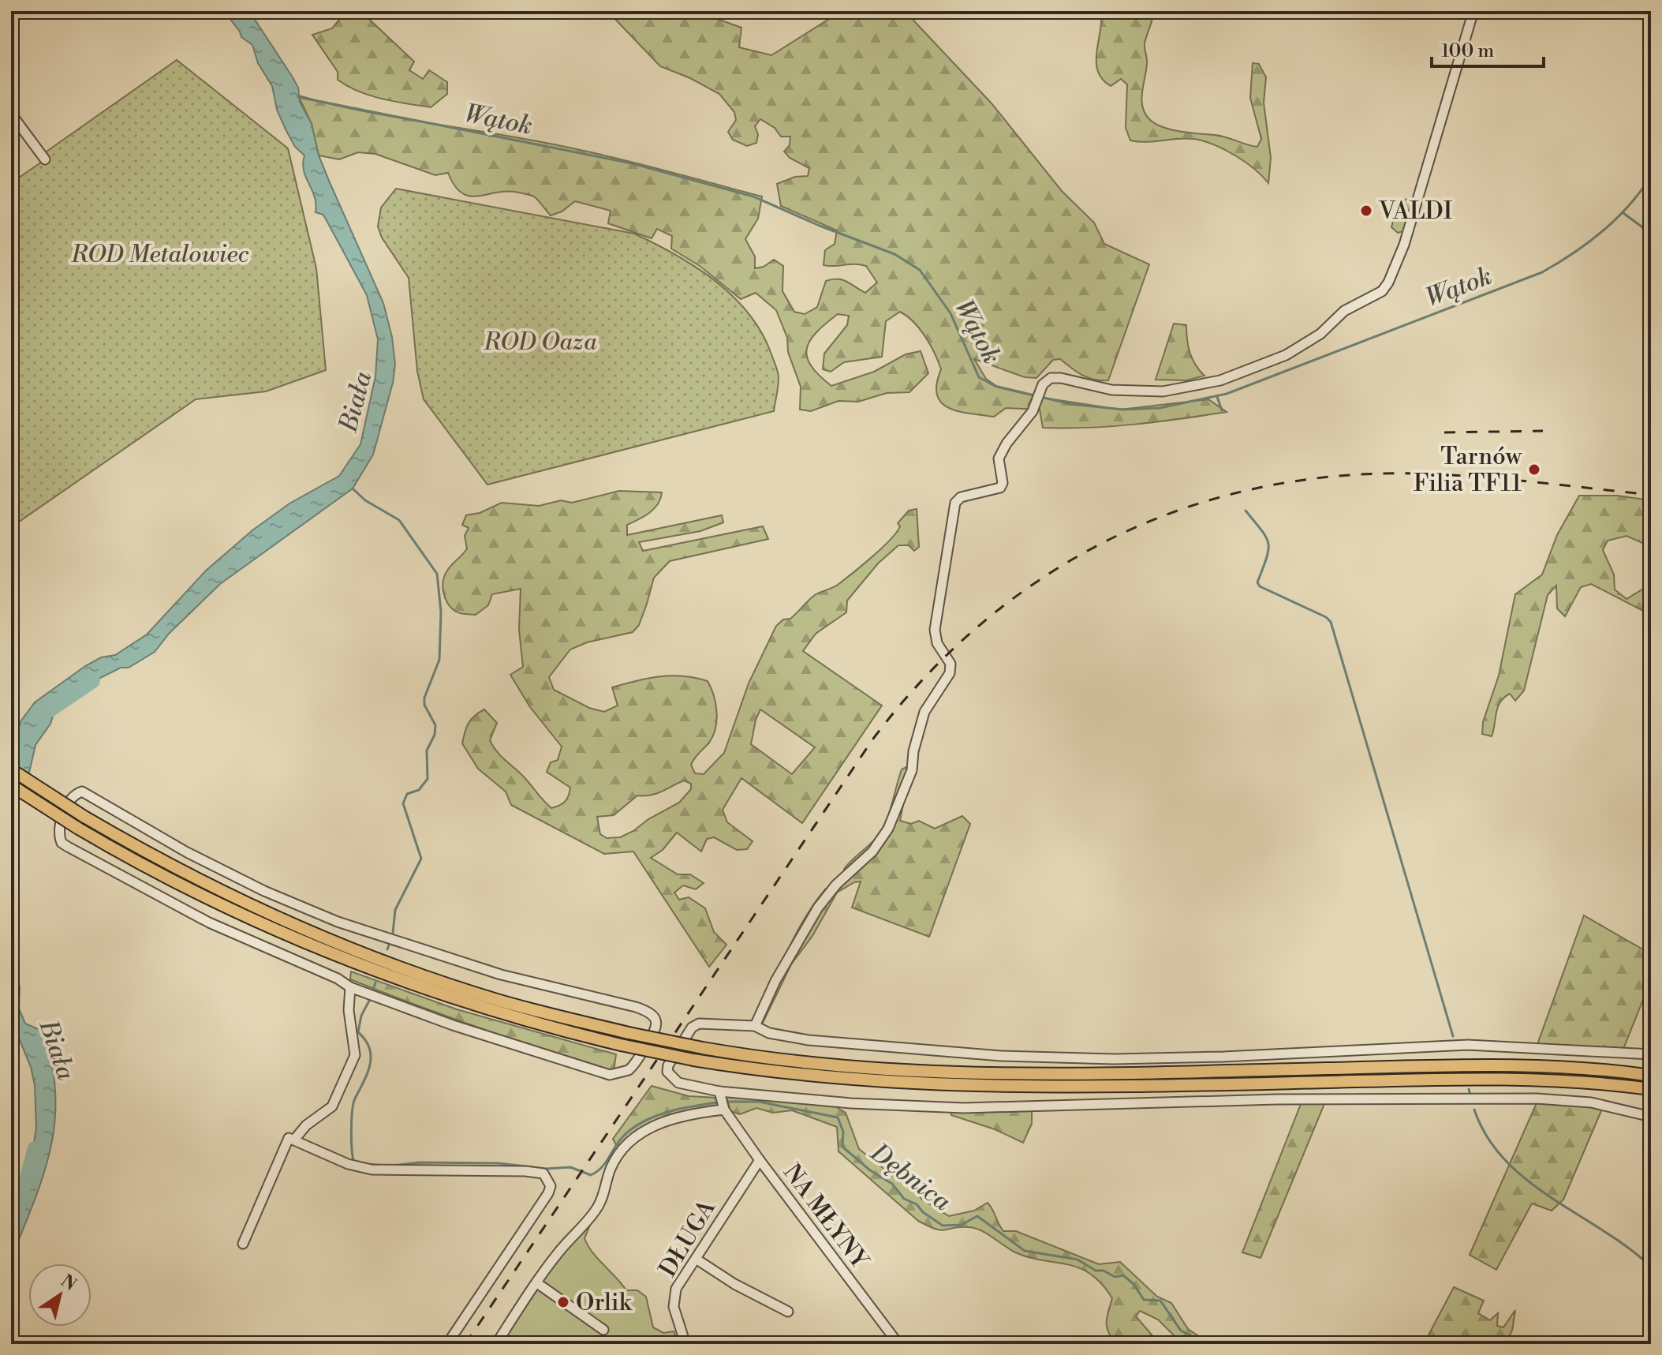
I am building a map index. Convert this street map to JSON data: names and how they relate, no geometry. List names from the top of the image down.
{
  "streets": {
    "street": ["NA MŁYNY", "DŁUGA"]
  },
  "crossings": [
    ["NA MŁYNY", "DŁUGA"]
  ],
  "water": ["Wątok", "Biała", "Dębnica"],
  "parks": ["ROD Metalowiec", "ROD Oaza"],
  "places": ["VALDI", "Tarnów Filia TF11", "Orlik"],
  "scale_bar": "100 m",
  "north": "top right"
}
